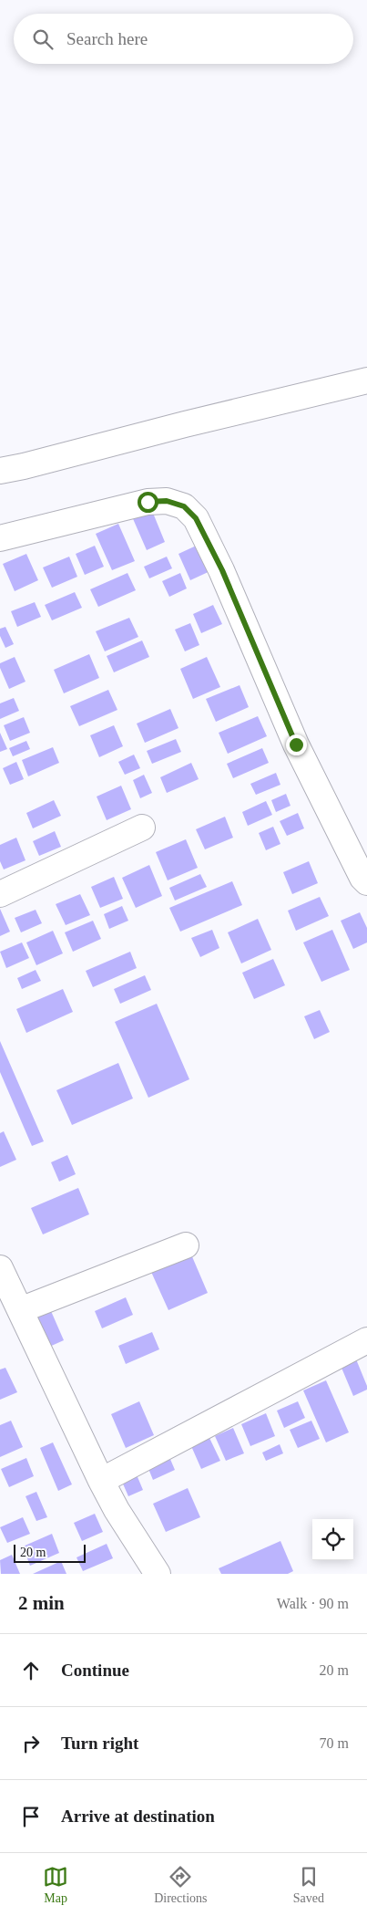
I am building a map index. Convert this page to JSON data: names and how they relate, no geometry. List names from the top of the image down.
{
  "scale_bar": "20 m",
  "page": {
    "search": "Search here",
    "scale": "20 m",
    "heading": ["2 min", "Walk · 90 m"],
    "list": [
      ["Continue", "20 m"],
      ["Turn right", "70 m"],
      "Arrive at destination"
    ],
    "nav": ["Map", "Directions", "Saved"]
  }
}
